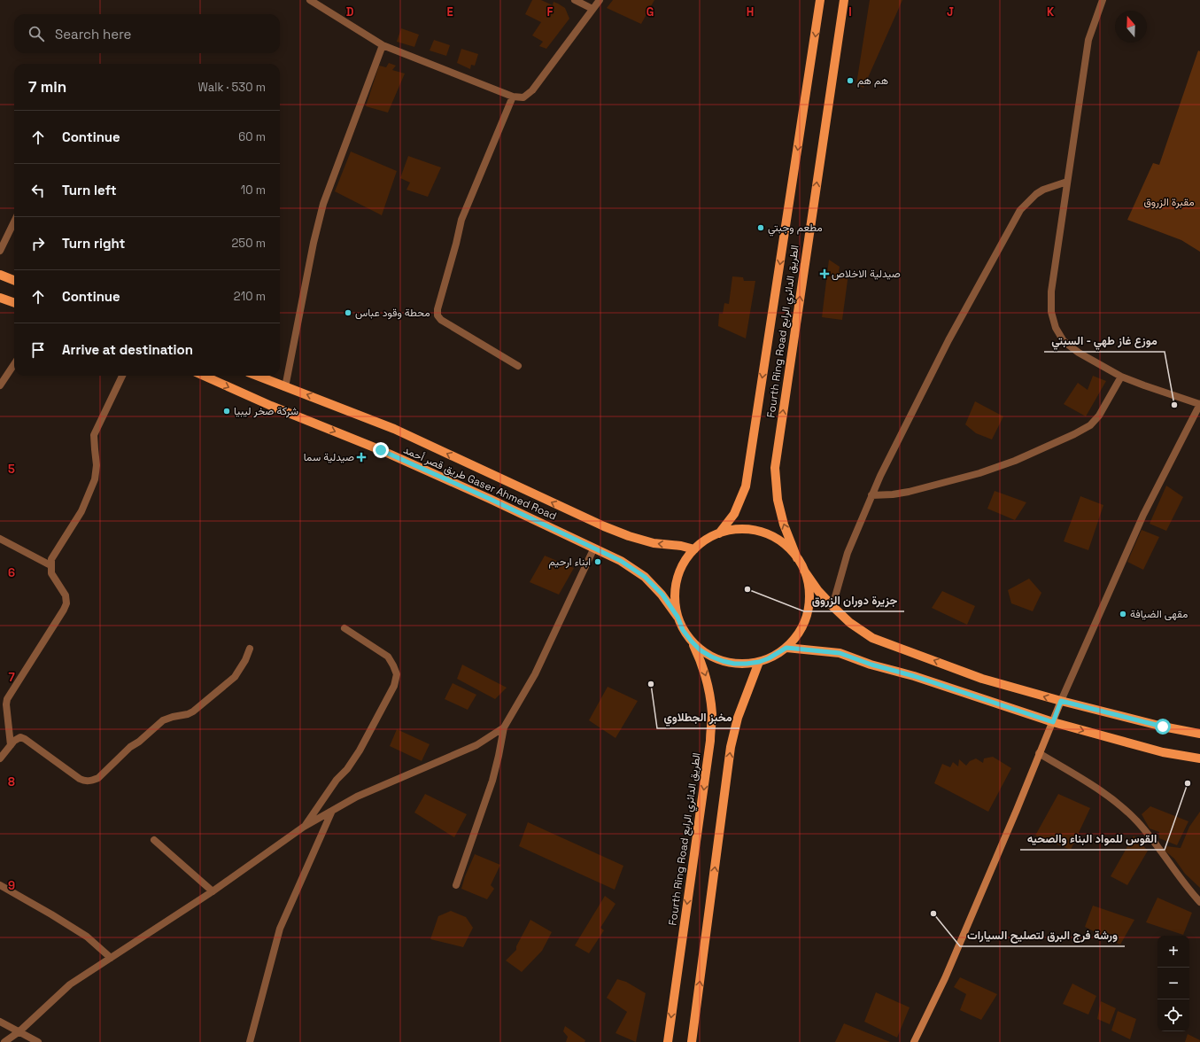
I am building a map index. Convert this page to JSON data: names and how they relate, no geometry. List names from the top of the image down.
{
  "streets": {
    "main road": ["Fourth Ring Road الطريق الدائري الرابع", "طريق قصر أحمد Gaser Ahmed Road"]
  },
  "parks": ["مقبرة الزروق"],
  "places": {
    "other": [
      "هم هم",
      "مطعم وجبتي",
      "محطة وقود عباس",
      "موزع غاز طهي - السبتي",
      "شركة صخر ليبيا",
      "ابناء ارحيم",
      "جزيرة دوران الزروق",
      "مقهى الضيافة",
      "مخبز الجطلاوي",
      "القوس للمواد البناء والصحيه",
      "ورشة فرج البرق لتصليح السيارات"
    ],
    "health": ["صيدلية الاخلاص", "صيدلية سما"]
  },
  "north": "top",
  "page": {
    "search": "Search here",
    "heading": ["7 min", "Walk · 530 m"],
    "list": [
      ["Continue", "60 m"],
      ["Turn left", "10 m"],
      ["Turn right", "250 m"],
      ["Continue", "210 m"],
      "Arrive at destination"
    ],
    "map_buttons": ["+", "−"]
  },
  "grid": {
    "columns": [
      "D",
      "E",
      "F",
      "G",
      "H",
      "I",
      "J",
      "K"
    ],
    "rows": [
      "5",
      "6",
      "7",
      "8",
      "9"
    ]
  }
}
